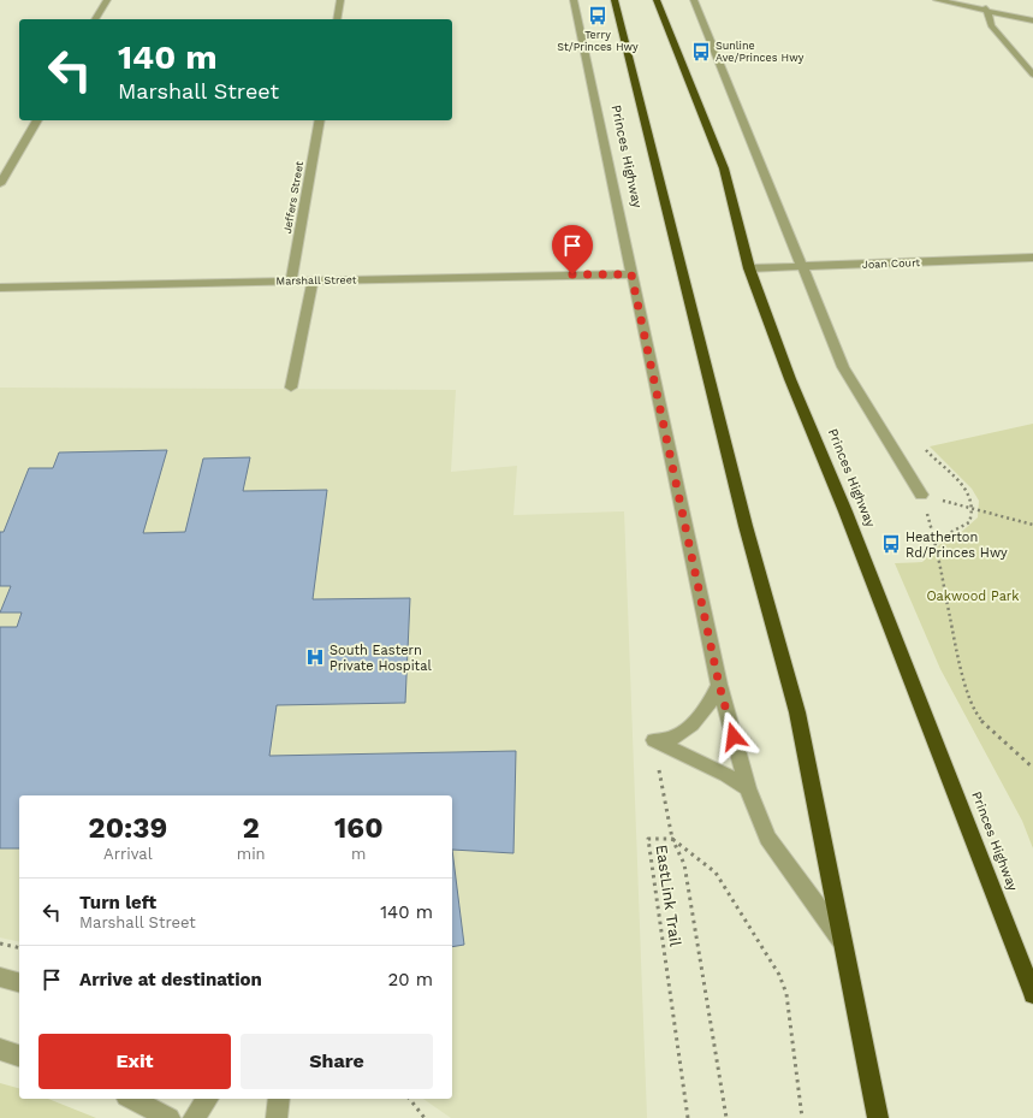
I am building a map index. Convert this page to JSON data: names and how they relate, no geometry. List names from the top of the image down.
{
  "streets": {
    "highway": ["Princes Highway"],
    "street": ["Jeffers Street", "Joan Court", "Marshall Street"],
    "path": ["EastLink Trail"]
  },
  "crossings": [
    ["Princes Highway", "Joan Court"],
    ["Princes Highway", "Marshall Street"],
    ["Jeffers Street", "Marshall Street"]
  ],
  "parks": ["Oakwood Park"],
  "places": {
    "bus stop": ["Terry St/Princes Hwy", "Sunline Ave/Princes Hwy", "Heatherton Rd/Princes Hwy"],
    "hospital": ["South Eastern Private Hospital"]
  },
  "page": {
    "turn": ["140 m", "Marshall Street"],
    "eta": [
      "20:39",
      "Arrival",
      "2",
      "min",
      "160",
      "m"
    ],
    "list": [
      {
        "name": "Turn left",
        "note": "Marshall Street",
        "value": "140 m"
      },
      {
        "name": "Arrive at destination",
        "value": "20 m"
      }
    ],
    "buttons": ["Exit", "Share"]
  }
}
